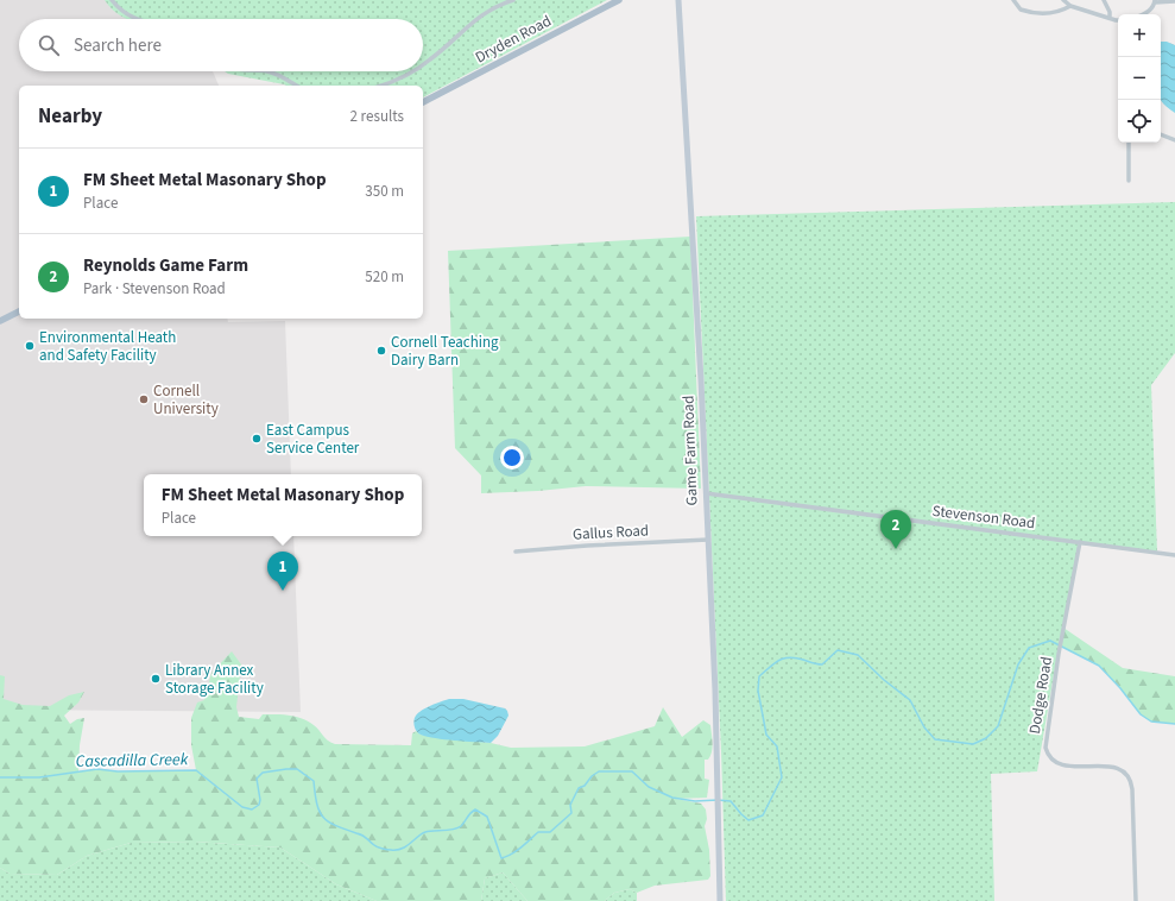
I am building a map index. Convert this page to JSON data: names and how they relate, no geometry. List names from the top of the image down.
{
  "streets": {
    "main road": ["Dryden Road"],
    "street": [
      "Game Farm Road",
      "Stevenson Road",
      "Gallus Road",
      "Dodge Road"
    ]
  },
  "crossings": [
    ["Game Farm Road", "Stevenson Road"],
    ["Game Farm Road", "Gallus Road"],
    ["Stevenson Road", "Dodge Road"]
  ],
  "water": ["Cascadilla Creek"],
  "places": [
    "Environmental Heath and Safety Facility",
    "Cornell Teaching Dairy Barn",
    "Cornell University",
    "East Campus Service Center",
    "Library Annex Storage Facility"
  ],
  "page": {
    "map_buttons": ["+", "−"],
    "search": "Search here",
    "heading": ["Nearby", "2 results"],
    "list": [
      {
        "mark": "1",
        "name": "FM Sheet Metal Masonary Shop",
        "note": "Place",
        "value": "350 m"
      },
      {
        "mark": "2",
        "name": "Reynolds Game Farm",
        "note": "Park · Stevenson Road",
        "value": "520 m"
      }
    ],
    "popup": ["FM Sheet Metal Masonary Shop", "Place"],
    "pins": ["2", "1"]
  }
}
